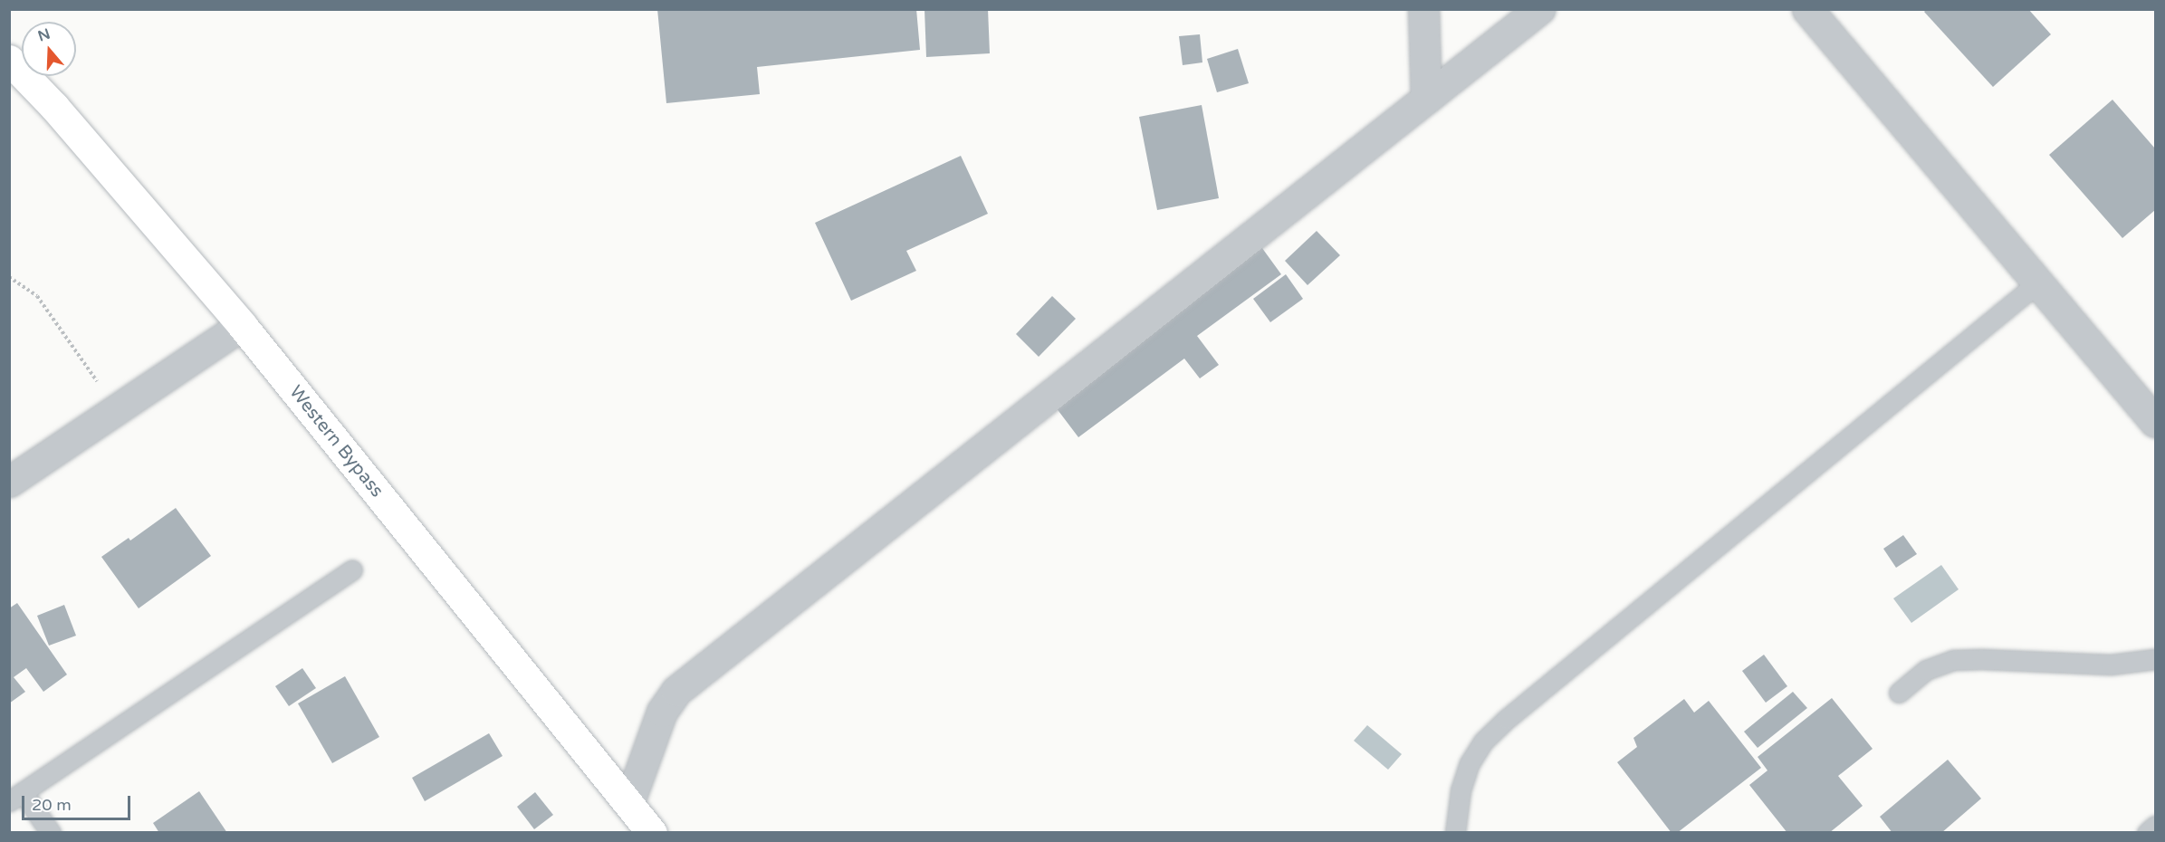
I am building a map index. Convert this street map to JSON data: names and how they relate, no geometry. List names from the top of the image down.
{
  "streets": {
    "main road": ["Western Bypass"]
  },
  "scale_bar": "20 m",
  "north": "top"
}
